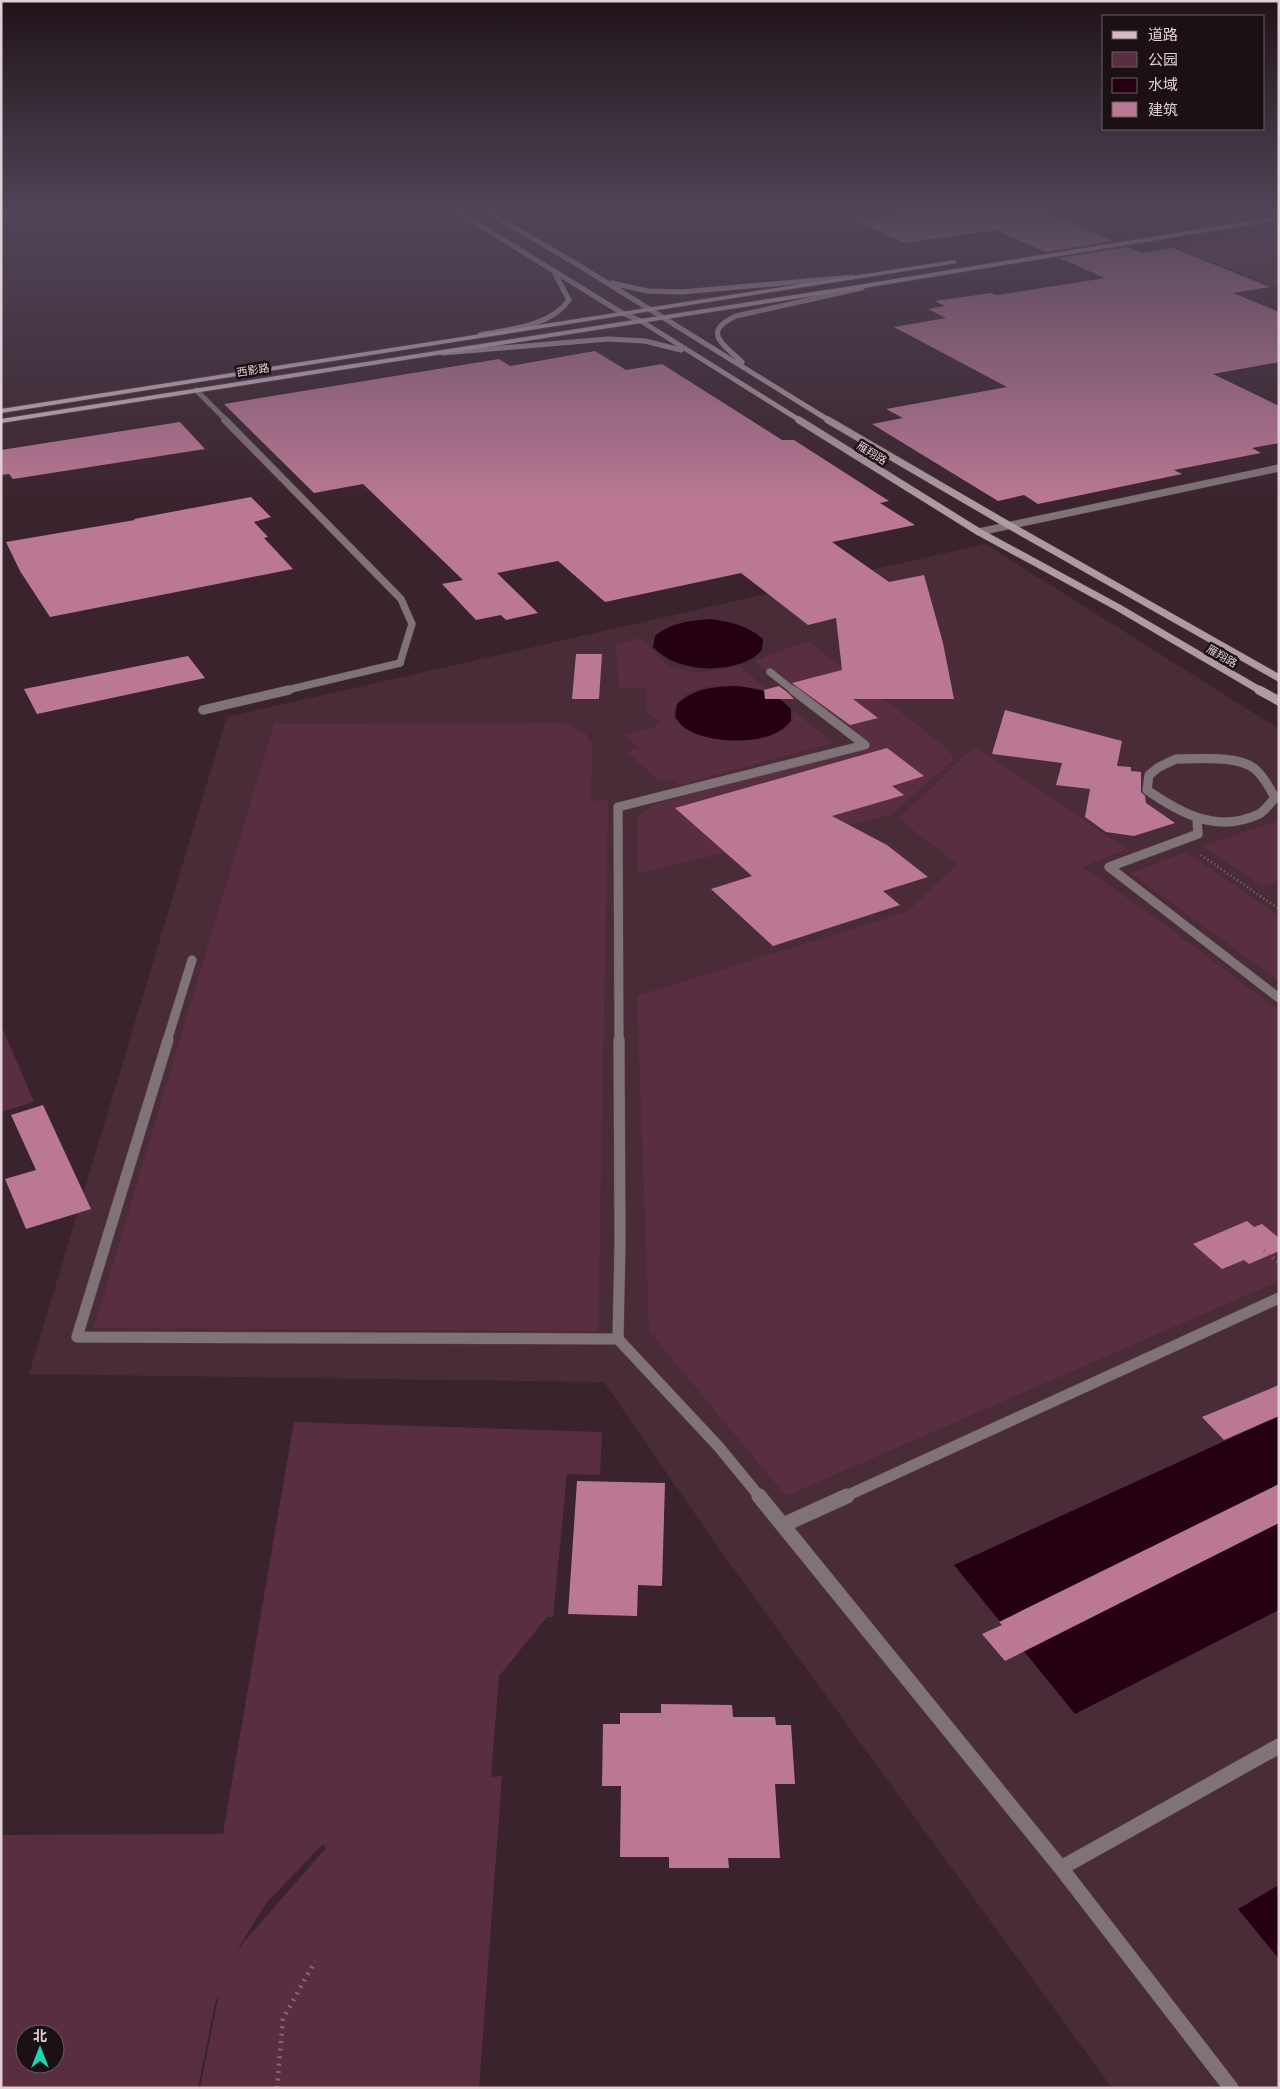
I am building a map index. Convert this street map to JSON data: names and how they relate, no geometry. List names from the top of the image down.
{
  "streets": {
    "main road": ["西影路", "雁翔路"]
  },
  "crossings": [
    ["西影路", "雁翔路"]
  ],
  "legend": [
    "道路",
    "公园",
    "水域",
    "建筑"
  ],
  "north": "top"
}
